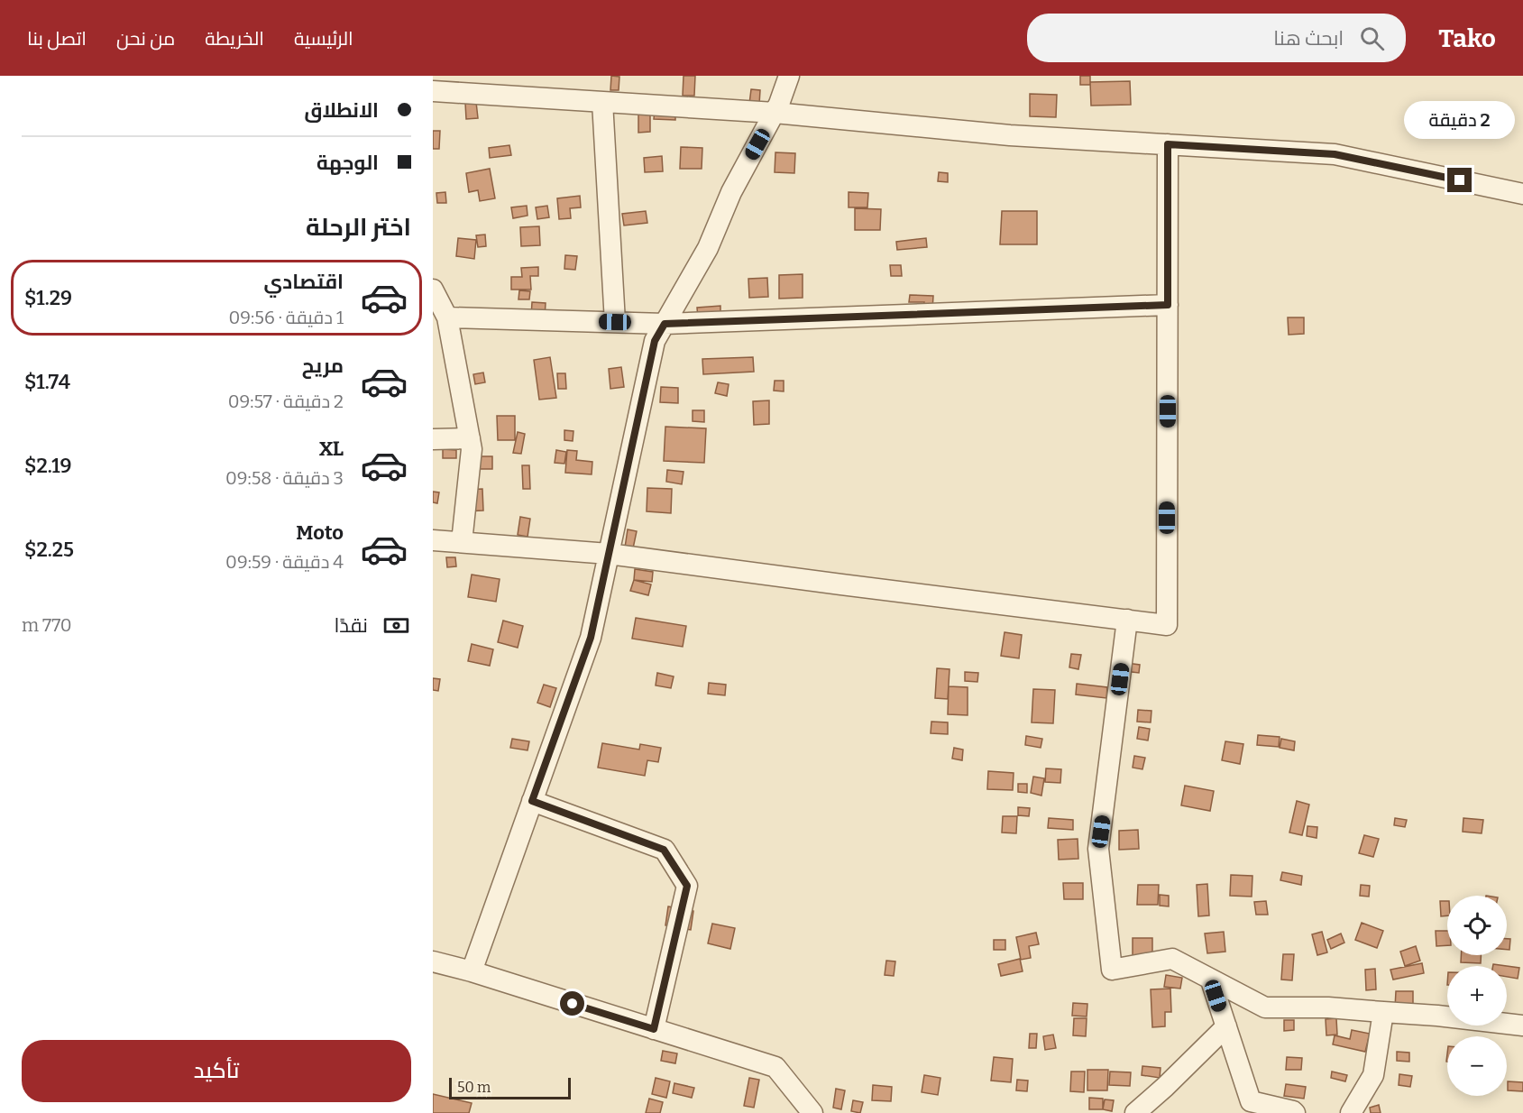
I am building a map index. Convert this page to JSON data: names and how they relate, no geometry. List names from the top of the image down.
{
  "scale_bar": "50 m",
  "page": {
    "header": "Tako",
    "search": "ابحث هنا",
    "nav": [
      "الرئيسية",
      "الخريطة",
      "من نحن",
      "اتصل بنا"
    ],
    "banner": ["الانطلاق", "الوجهة"],
    "bubble": "2 دقيقة",
    "heading": "اختر الرحلة",
    "list": [
      {
        "name": "اقتصادي",
        "note": "1 دقيقة · 09:56",
        "value": "$1.29"
      },
      {
        "name": "مريح",
        "note": "2 دقيقة · 09:57",
        "value": "$1.74"
      },
      {
        "name": "XL",
        "note": "3 دقيقة · 09:58",
        "value": "$2.19"
      },
      {
        "name": "Moto",
        "note": "4 دقيقة · 09:59",
        "value": "$2.25"
      }
    ],
    "pay": ["نقدًا", "770 m"],
    "map_buttons": ["+", "−"],
    "buttons": "تأكيد",
    "scale": "50 m"
  }
}
